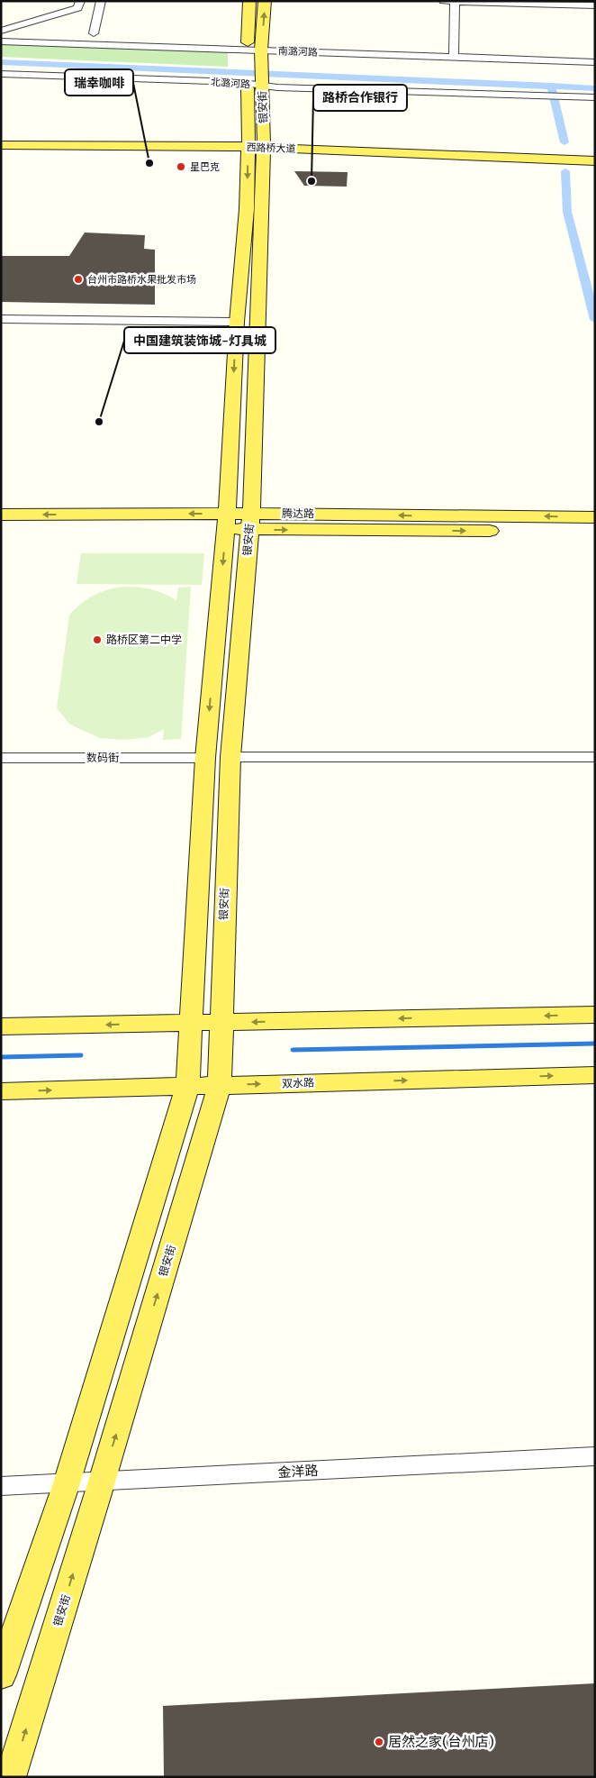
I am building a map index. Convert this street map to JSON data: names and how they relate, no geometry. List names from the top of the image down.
{
  "streets": {
    "main road": [
      "银安街",
      "西路桥大道",
      "腾达路",
      "双水路"
    ],
    "street": [
      "南潞河路",
      "北潞河路",
      "数码街",
      "金洋路"
    ]
  },
  "crossings": [
    ["南潞河路", "银安街"],
    ["北潞河路", "银安街"],
    ["银安街", "西路桥大道"],
    ["银安街", "腾达路"],
    ["银安街", "数码街"],
    ["银安街", "双水路"],
    ["银安街", "金洋路"]
  ],
  "places": [
    "瑞幸咖啡",
    "星巴克",
    "路桥合作银行",
    "台州市路桥水果批发市场",
    "中国建筑装饰城-灯具城",
    "路桥区第二中学",
    "居然之家(台州店)"
  ]
}
